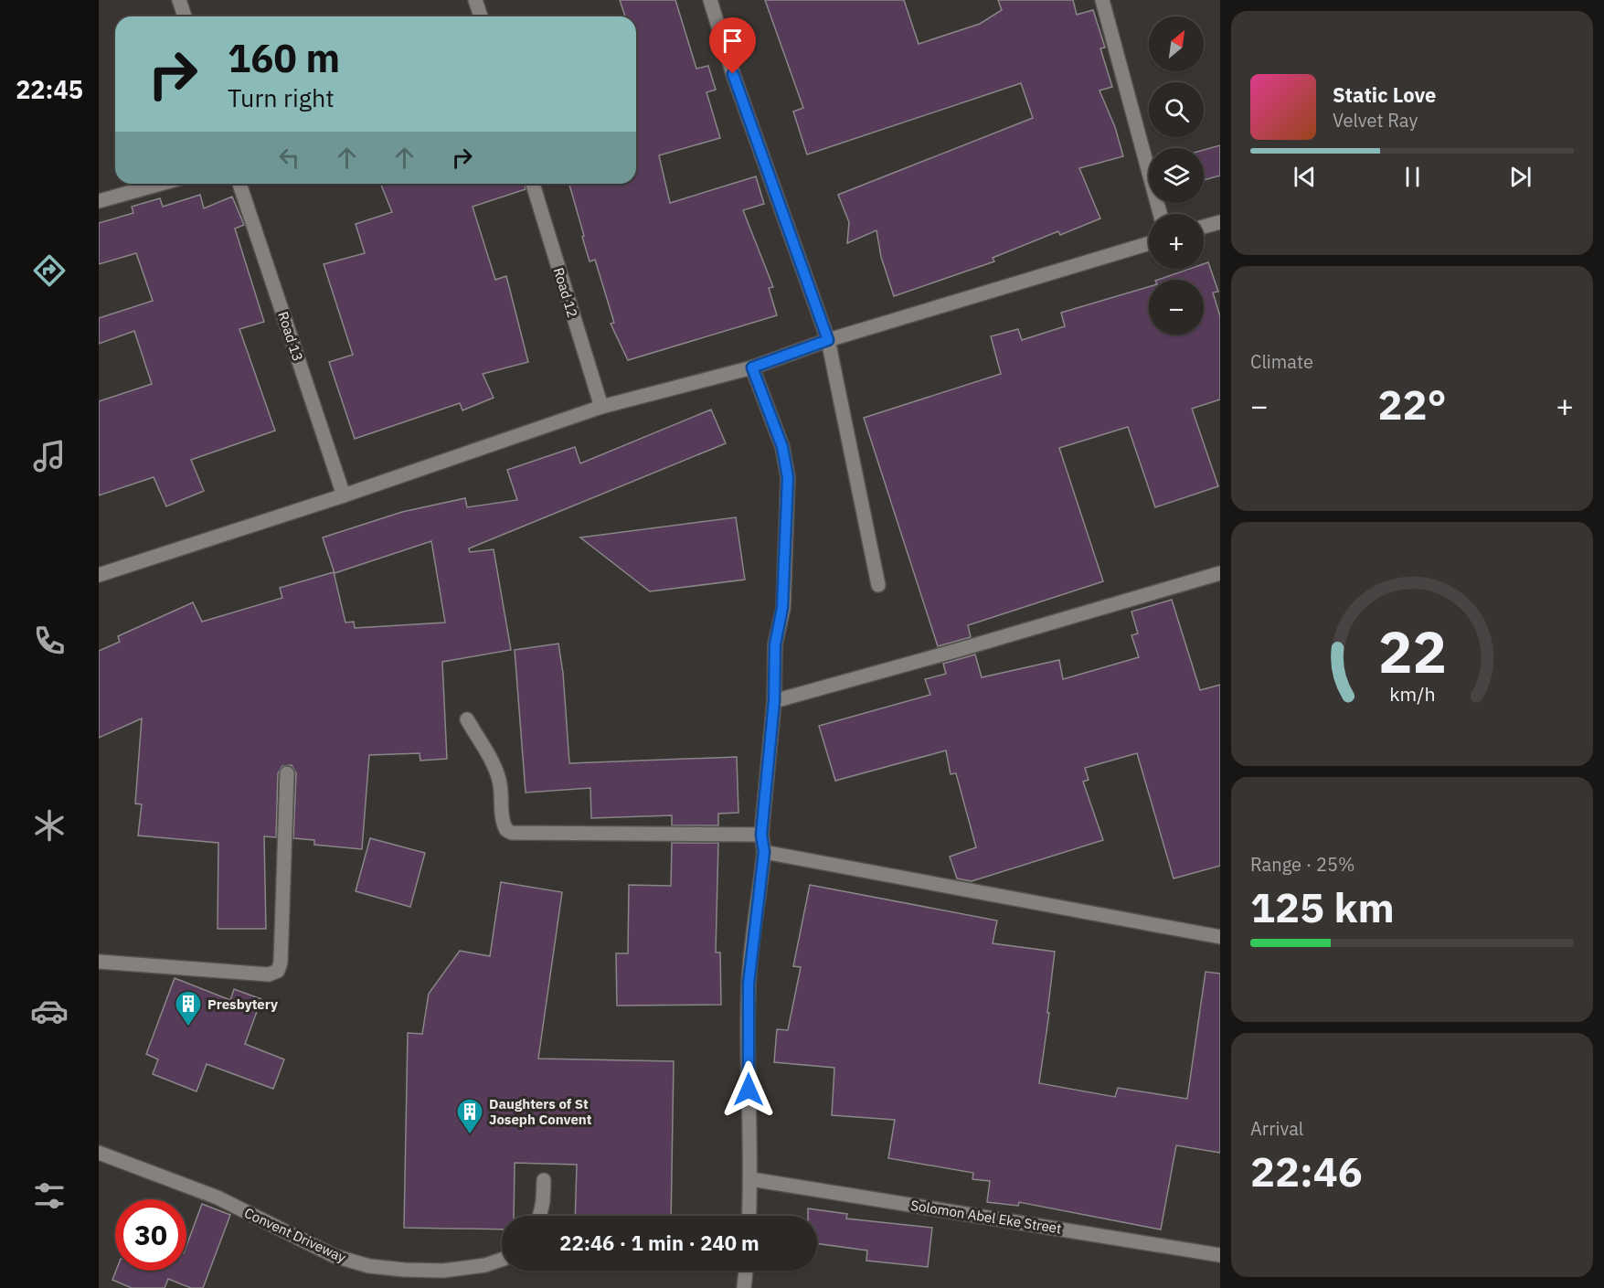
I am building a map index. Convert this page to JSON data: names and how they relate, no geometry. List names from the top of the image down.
{
  "streets": {
    "street": [
      "Road 12",
      "Road 13",
      "Solomon Abel Eke Street",
      "Convent Driveway"
    ]
  },
  "places": {
    "building": ["Presbytery", "Daughters of St Joseph Convent"]
  },
  "north": "top right",
  "page": {
    "tabs": "22:45",
    "map_buttons": ["+", "−"],
    "turn": ["160 m", "Turn right"],
    "song": ["Static Love", "Velvet Ray"],
    "tile": [
      "Climate",
      ["Range · 25%", "125 km"],
      ["Arrival", "22:46"]
    ],
    "heat": ["−", "22°", "+"],
    "limit": "30",
    "trip": "22:46 · 1 min · 240 m",
    "gauge": ["22", "km/h"]
  }
}
